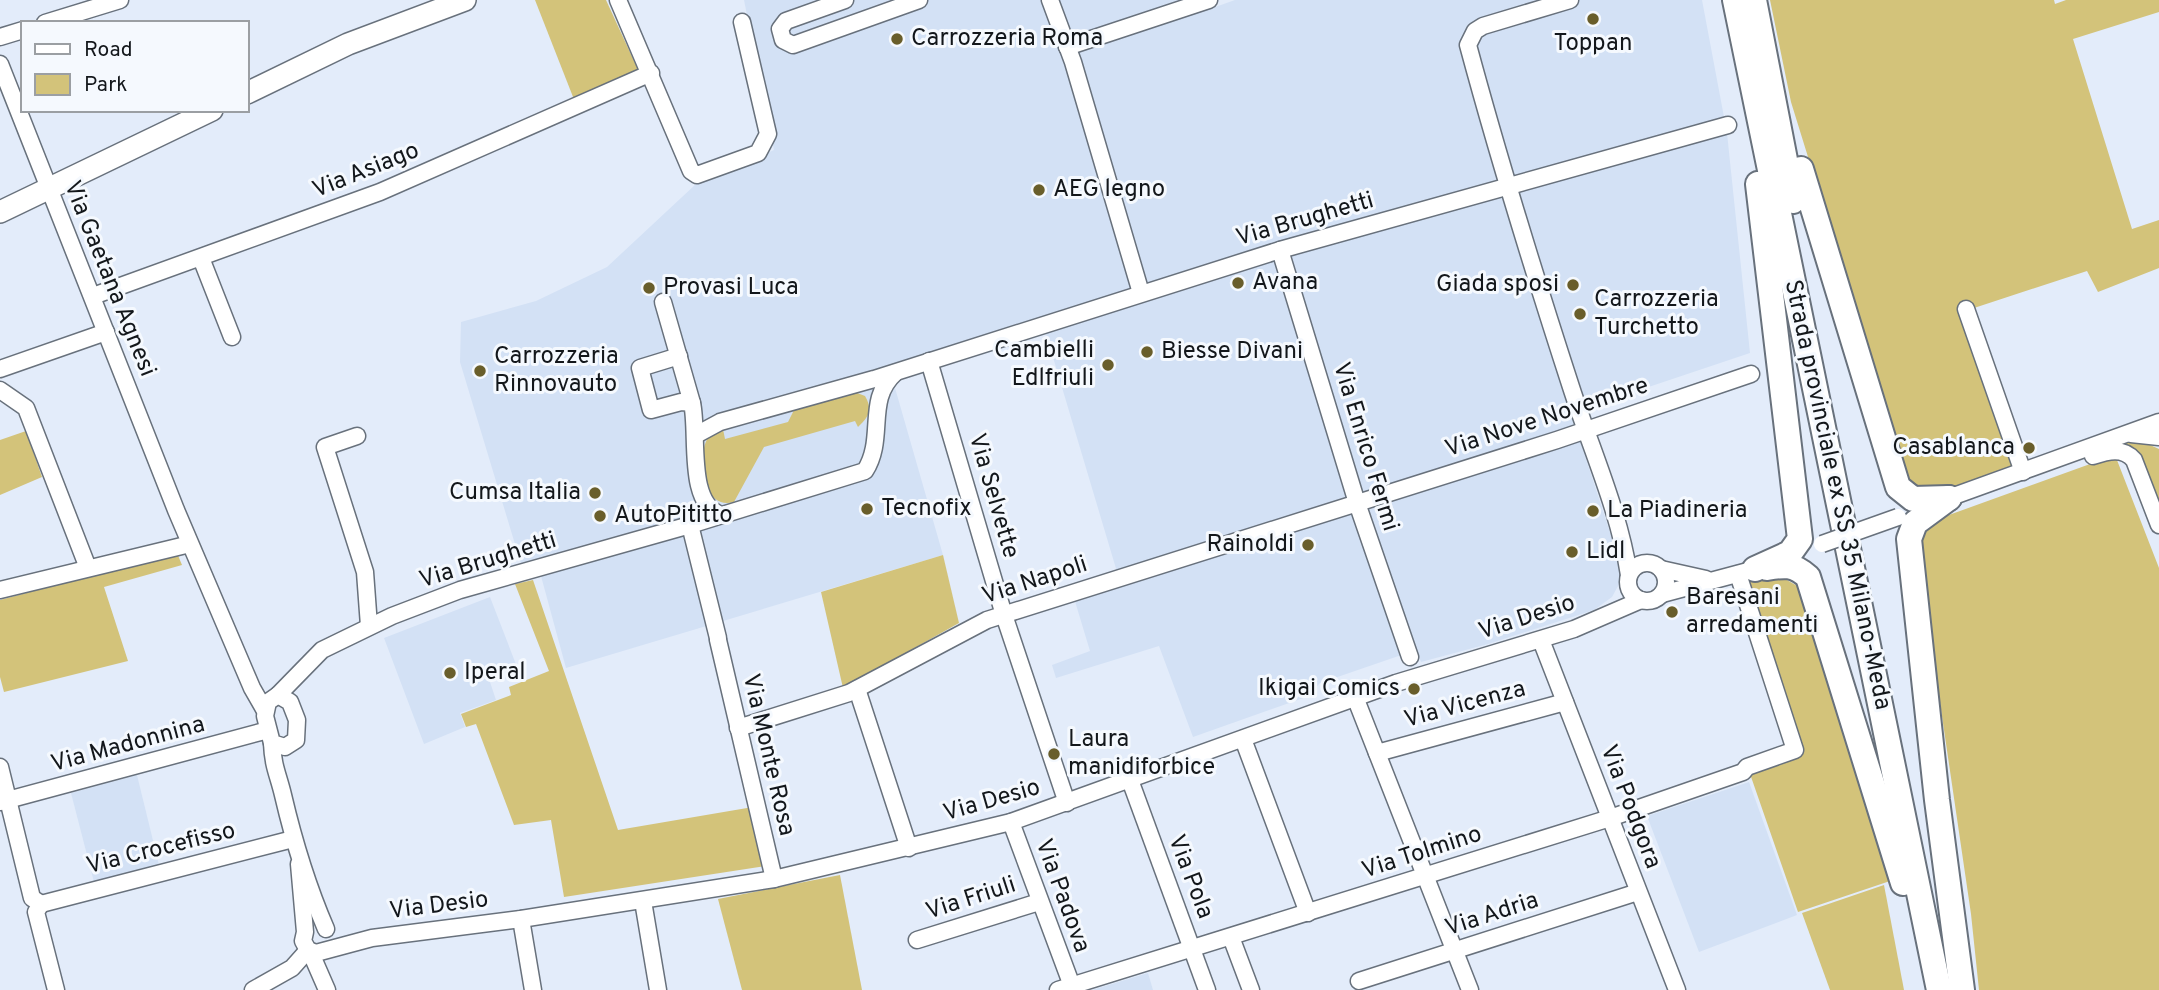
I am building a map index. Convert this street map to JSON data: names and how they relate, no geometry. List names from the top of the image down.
{
  "streets": {
    "highway": ["Strada provinciale ex SS 35 Milano-Meda"],
    "street": [
      "Via Asiago",
      "Via Brughetti",
      "Via Gaetana Agnesi",
      "Via Nove Novembre",
      "Via Enrico Fermi",
      "Via Selvette",
      "Via Napoli",
      "Via Desio",
      "Via Vicenza",
      "Via Madonnina",
      "Via Monte Rosa",
      "Via Podgora",
      "Via Crocefisso",
      "Via Tolmino",
      "Via Pola",
      "Via Padova",
      "Via Friuli",
      "Via Adria"
    ]
  },
  "crossings": [
    ["Via Asiago", "Via Gaetana Agnesi"],
    ["Via Brughetti", "Via Gaetana Agnesi"],
    ["Via Brughetti", "Via Enrico Fermi"],
    ["Via Brughetti", "Via Selvette"],
    ["Via Brughetti", "Via Monte Rosa"],
    ["Via Nove Novembre", "Via Enrico Fermi"],
    ["Via Nove Novembre", "Via Napoli"],
    ["Via Enrico Fermi", "Via Napoli"],
    ["Via Selvette", "Via Napoli"],
    ["Via Selvette", "Via Desio"],
    ["Via Napoli", "Via Monte Rosa"],
    ["Via Desio", "Via Monte Rosa"],
    ["Via Desio", "Via Podgora"],
    ["Via Desio", "Via Pola"],
    ["Via Desio", "Via Padova"],
    ["Via Vicenza", "Via Podgora"],
    ["Via Podgora", "Via Tolmino"],
    ["Via Podgora", "Via Adria"],
    ["Via Tolmino", "Via Pola"],
    ["Via Tolmino", "Via Padova"],
    ["Via Padova", "Via Friuli"]
  ],
  "places": [
    "Toppan",
    "Carrozzeria Roma",
    "AEG legno",
    "Avana",
    "Giada sposi",
    "Provasi Luca",
    "Carrozzeria Turchetto",
    "Biesse Divani",
    "Cambielli Edlfriuli",
    "Carrozzeria Rinnovauto",
    "Casablanca",
    "Cumsa Italia",
    "Tecnofix",
    "La Piadineria",
    "AutoPititto",
    "Rainoldi",
    "Lidl",
    "Baresani arredamenti",
    "Iperal",
    "Ikigai Comics",
    "Laura manidiforbice"
  ],
  "legend": ["Road", "Park"]
}
